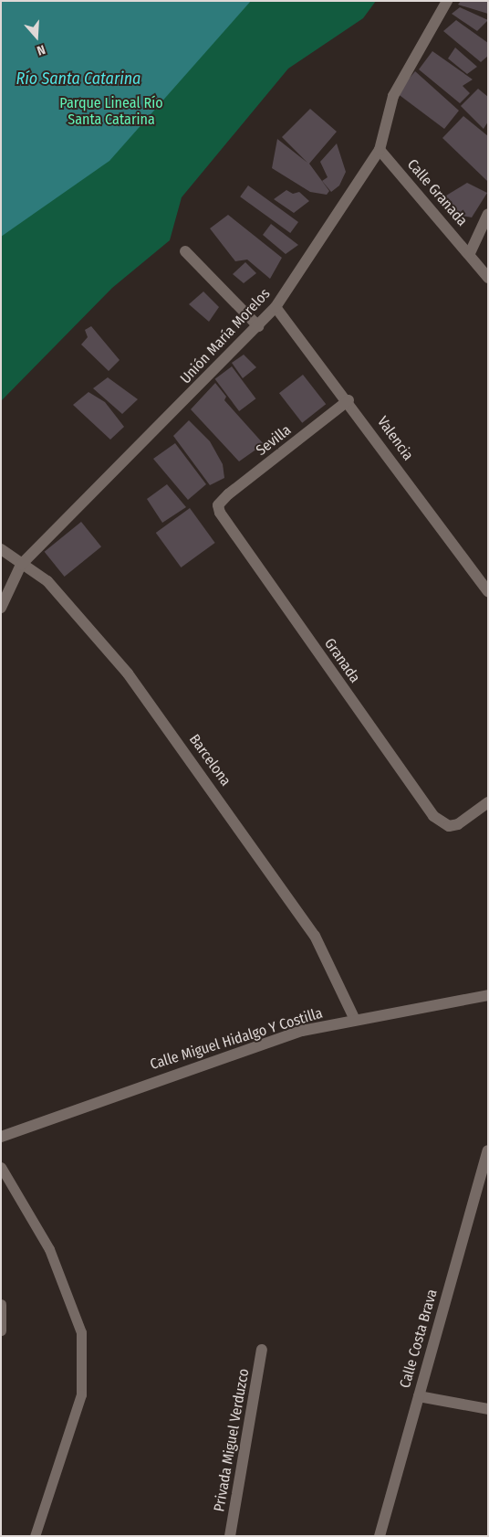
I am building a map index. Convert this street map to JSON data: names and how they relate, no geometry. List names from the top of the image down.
{
  "streets": {
    "street": [
      "Calle Granada",
      "Unión María Morelos",
      "Valencia",
      "Sevilla",
      "Granada",
      "Barcelona",
      "Calle Miguel Hidalgo Y Costilla",
      "Calle Costa Brava",
      "Privada Miguel Verduzco"
    ]
  },
  "crossings": [
    ["Calle Granada", "Unión María Morelos"],
    ["Unión María Morelos", "Valencia"],
    ["Unión María Morelos", "Barcelona"],
    ["Valencia", "Sevilla"],
    ["Sevilla", "Granada"],
    ["Barcelona", "Calle Miguel Hidalgo Y Costilla"]
  ],
  "water": ["Río Santa Catarina"],
  "parks": ["Parque Lineal Río Santa Catarina"],
  "north": "bottom"
}
